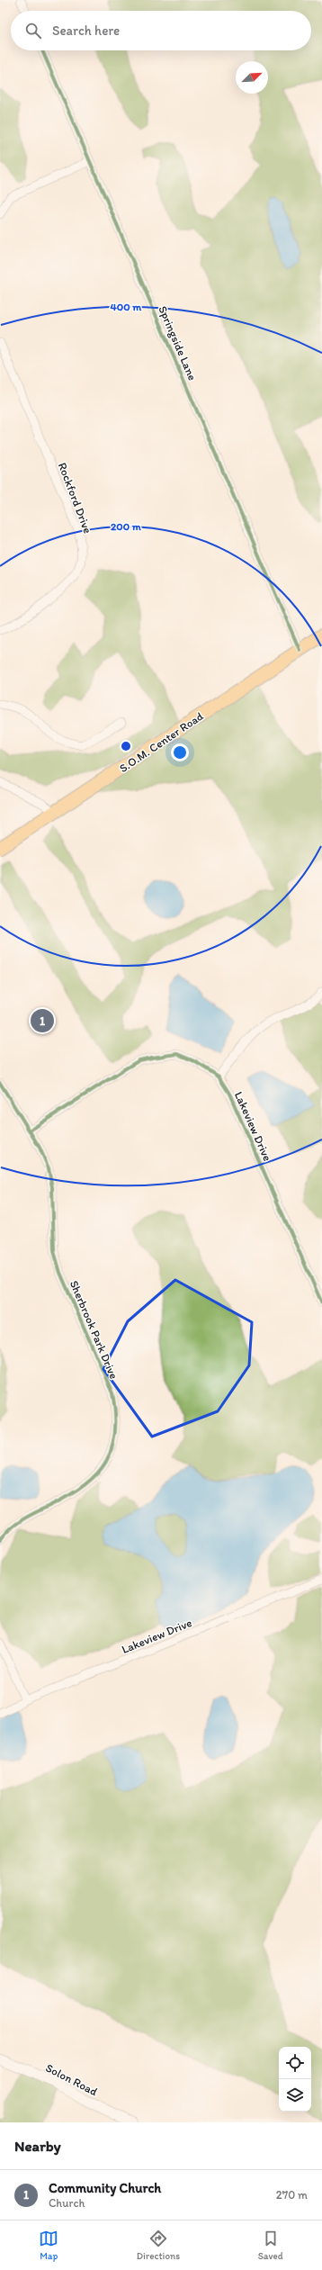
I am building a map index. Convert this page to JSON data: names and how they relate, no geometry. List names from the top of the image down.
{
  "streets": {
    "main road": ["S.O.M. Center Road"],
    "street": [
      "Springside Lane",
      "Rockford Drive",
      "Lakeview Drive",
      "Sherbrook Park Drive",
      "Solon Road"
    ]
  },
  "crossings": [
    ["Springside Lane", "S.O.M. Center Road"],
    ["Lakeview Drive", "Sherbrook Park Drive"]
  ],
  "north": "top right",
  "page": {
    "search": "Search here",
    "pins": "1",
    "heading": "Nearby",
    "list": [
      {
        "mark": "1",
        "name": "Community Church",
        "note": "Church",
        "value": "270 m"
      }
    ],
    "nav": ["Map", "Directions", "Saved"]
  },
  "rings": ["400 m", "200 m"]
}
